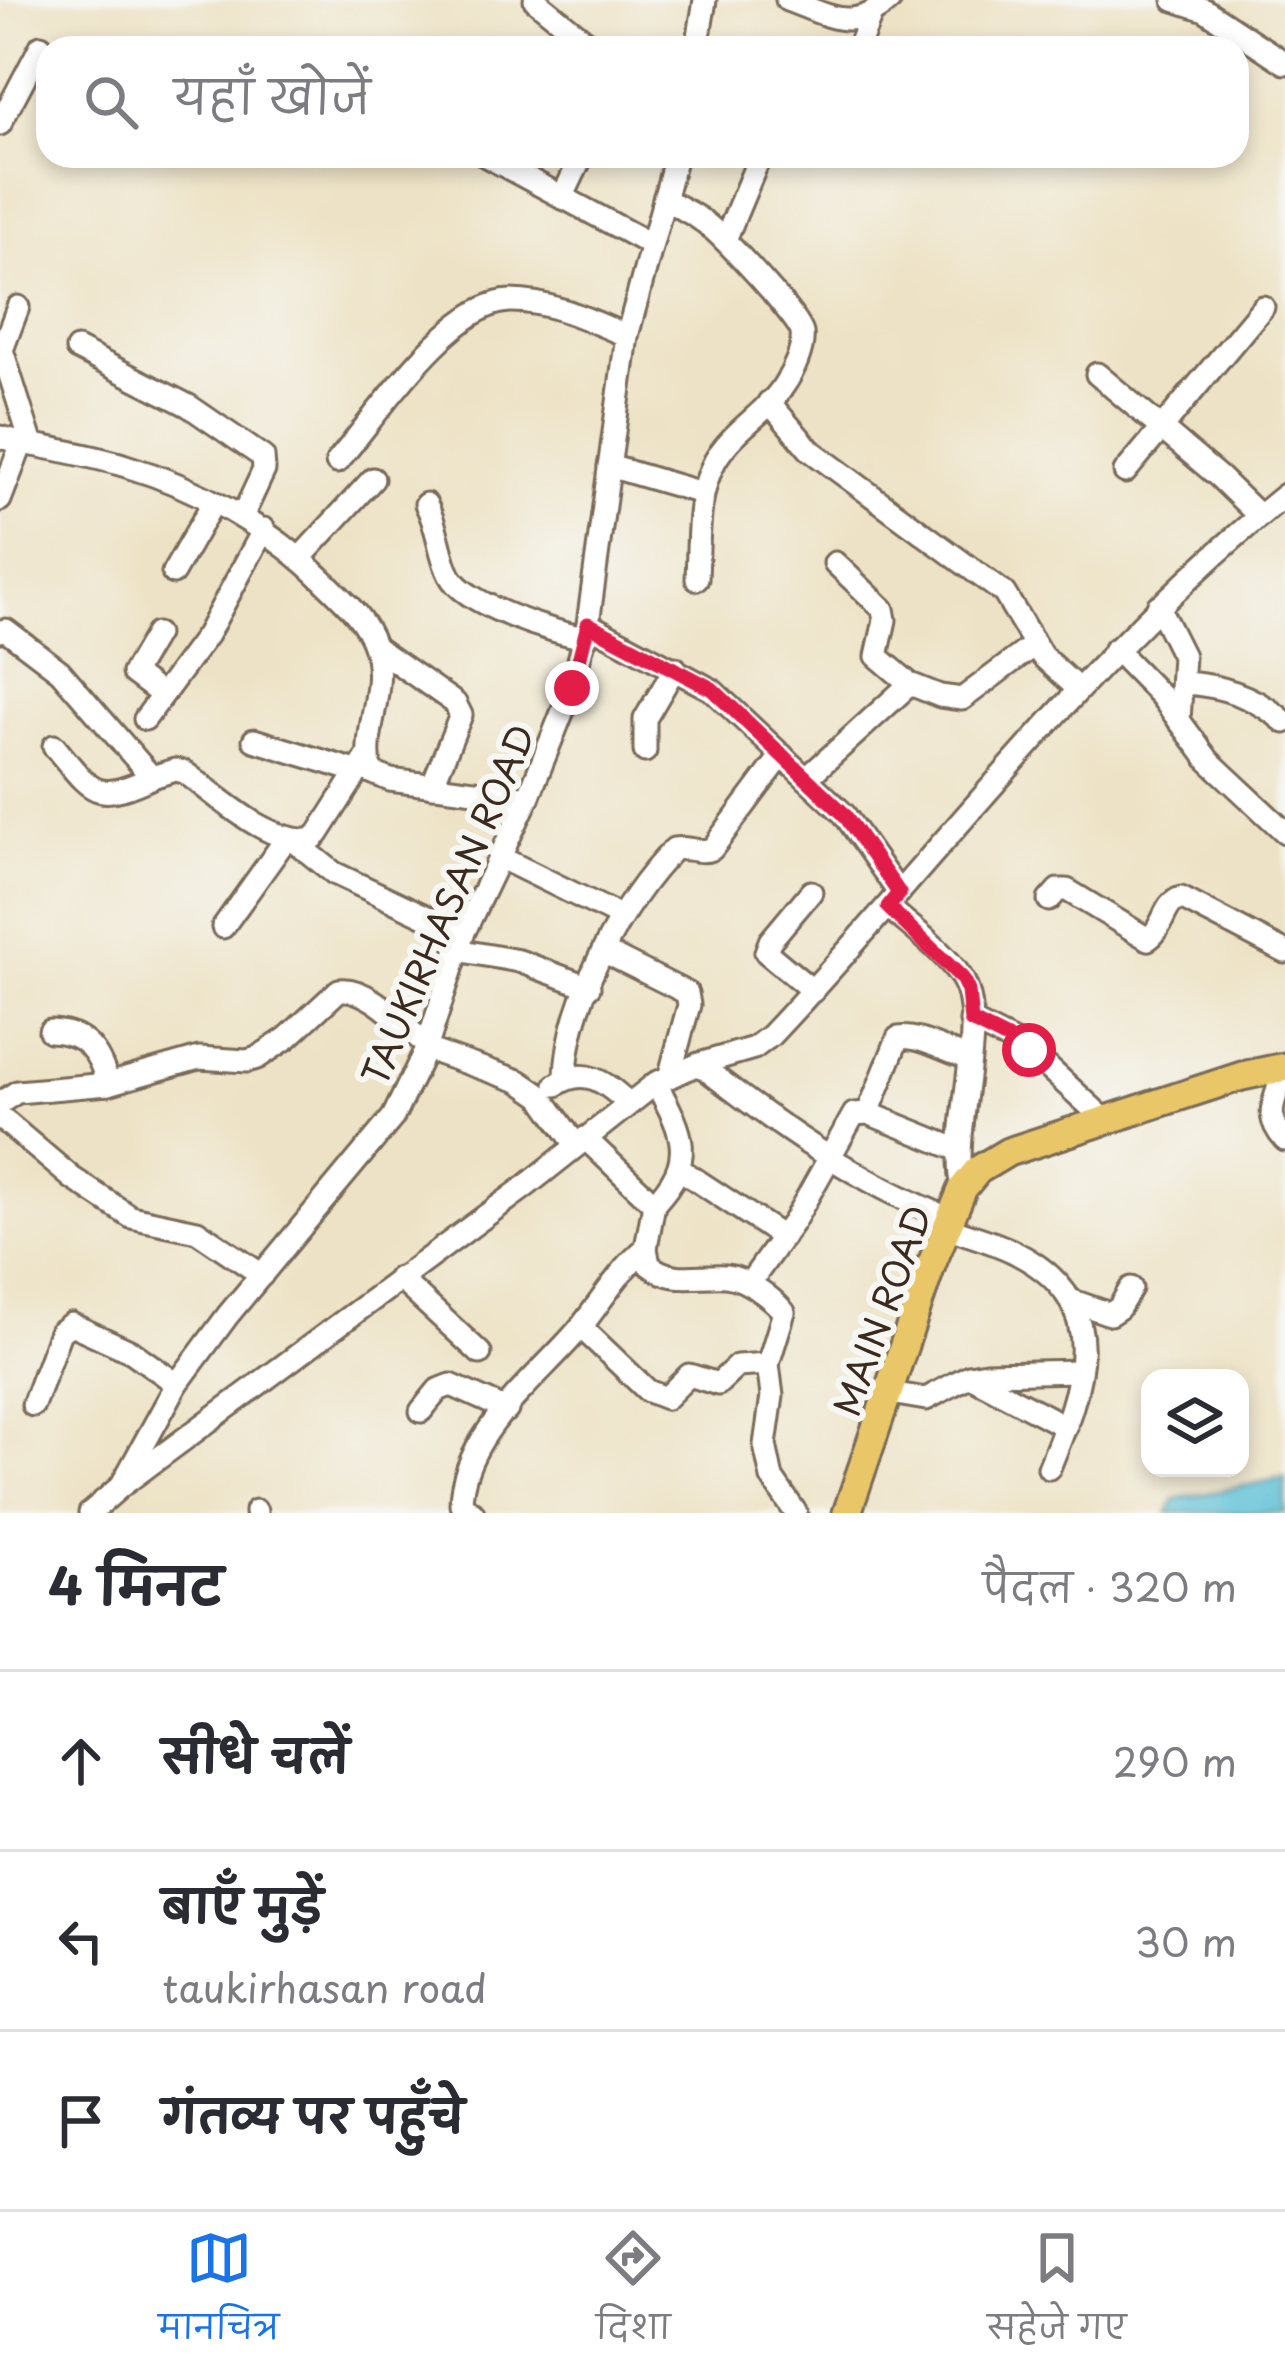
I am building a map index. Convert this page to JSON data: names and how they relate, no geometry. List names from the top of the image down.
{
  "streets": {
    "main road": ["MAIN ROAD"],
    "street": ["TAUKIRHASAN ROAD"]
  },
  "page": {
    "search": "यहाँ खोजें",
    "heading": ["4 मिनट", "पैदल · 320 m"],
    "list": [
      ["सीधे चलें", "290 m"],
      ["बाएँ मुड़ें", "taukirhasan road", "30 m"],
      "गंतव्य पर पहुँचे"
    ],
    "nav": ["मानचित्र", "दिशा", "सहेजे गए"]
  }
}
